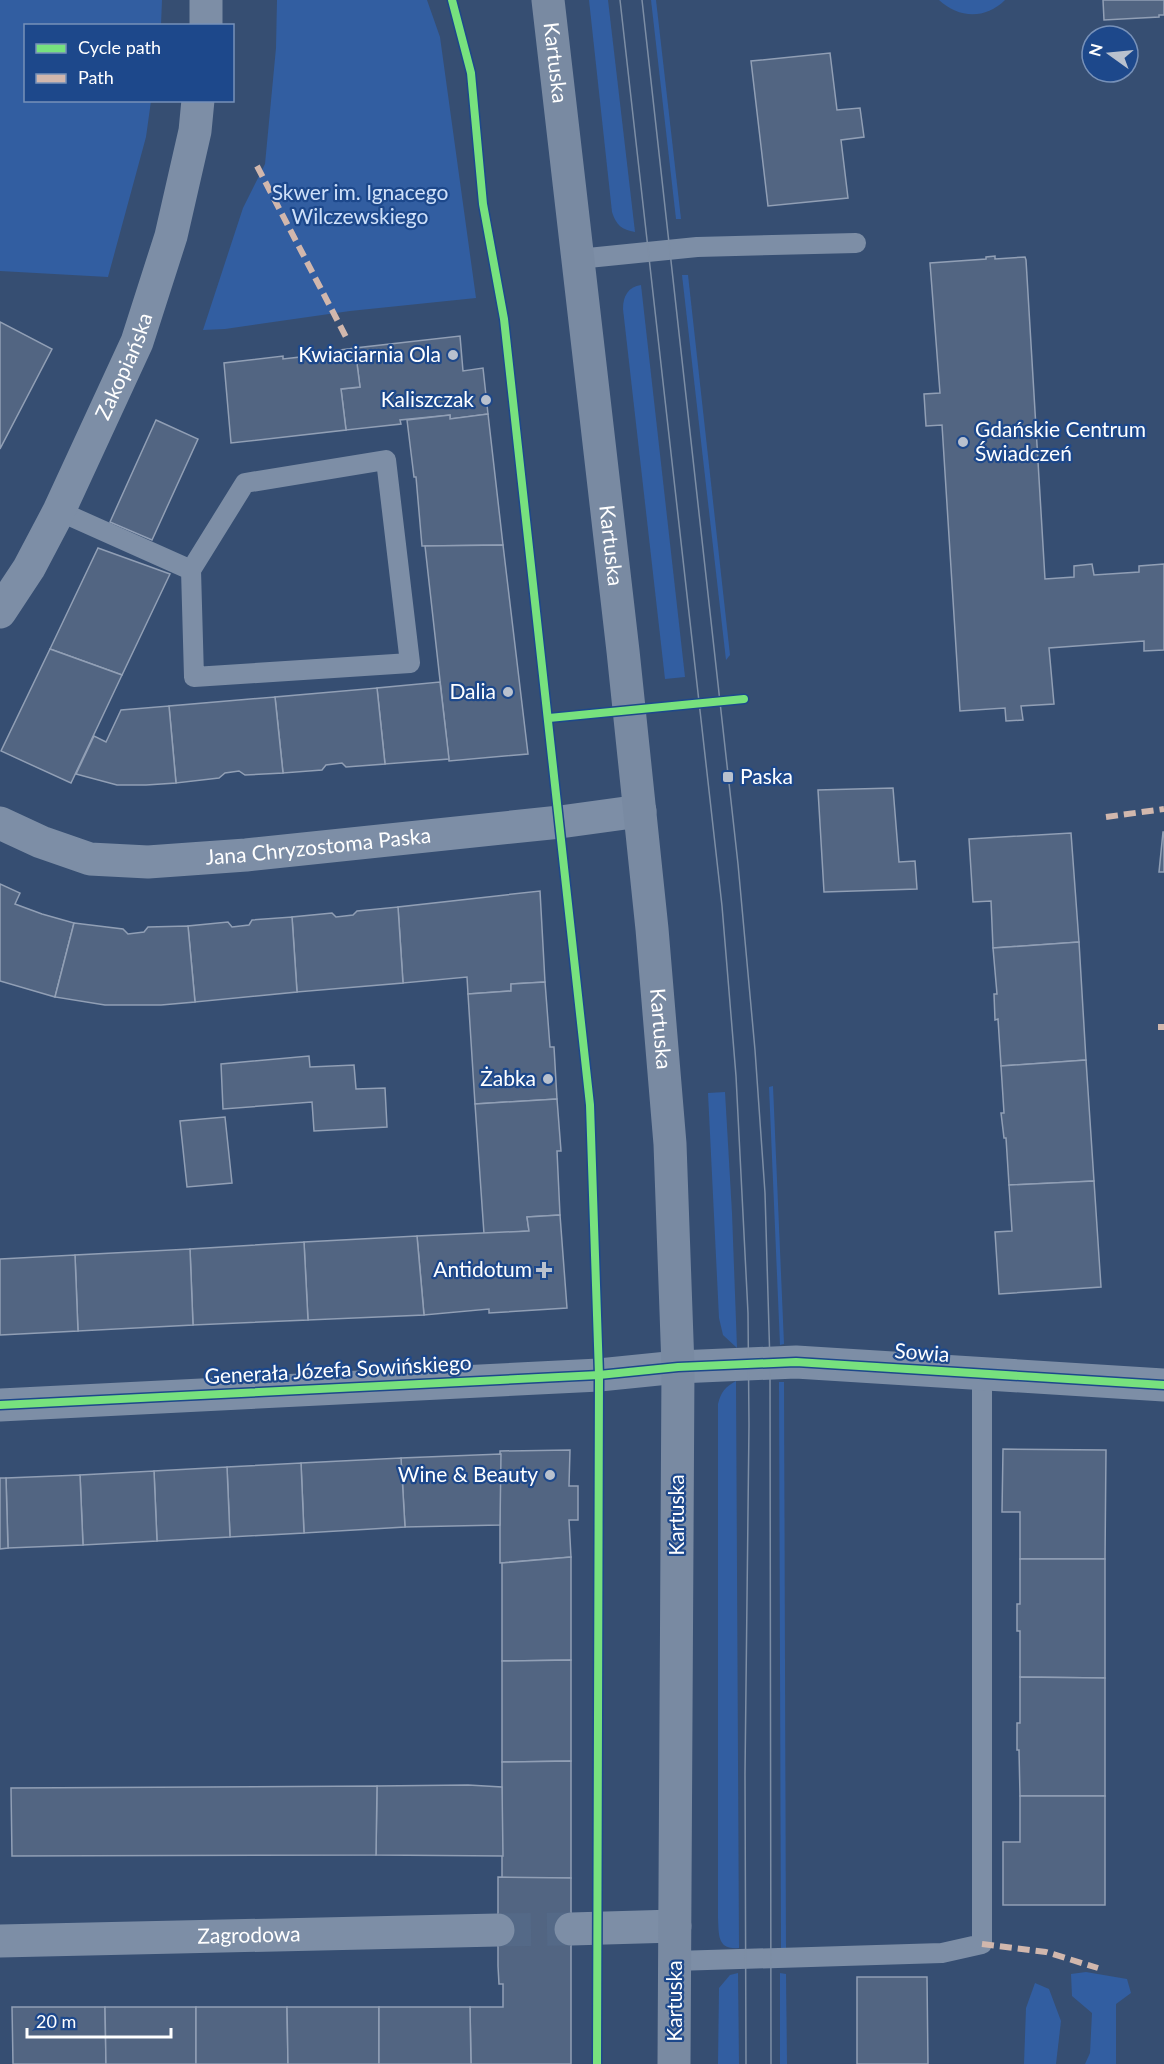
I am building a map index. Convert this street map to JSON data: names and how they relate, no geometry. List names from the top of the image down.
{
  "streets": {
    "main road": ["Kartuska"],
    "street": [
      "Zakopiańska",
      "Jana Chryzostoma Paska",
      "Sowia",
      "Generała Józefa Sowińskiego",
      "Zagrodowa"
    ]
  },
  "crossings": [
    ["Kartuska", "Jana Chryzostoma Paska"],
    ["Kartuska", "Sowia"],
    ["Kartuska", "Generała Józefa Sowińskiego"],
    ["Sowia", "Generała Józefa Sowińskiego"]
  ],
  "parks": ["Skwer im. Ignacego Wilczewskiego"],
  "places": {
    "other": [
      "Kwiaciarnia Ola",
      "Kaliszczak",
      "Gdańskie Centrum Świadczeń",
      "Dalia",
      "Żabka",
      "Wine & Beauty"
    ],
    "transit": ["Paska"],
    "health": ["Antidotum"]
  },
  "legend": ["Cycle path", "Path"],
  "scale_bar": "20 m",
  "north": "left"
}
